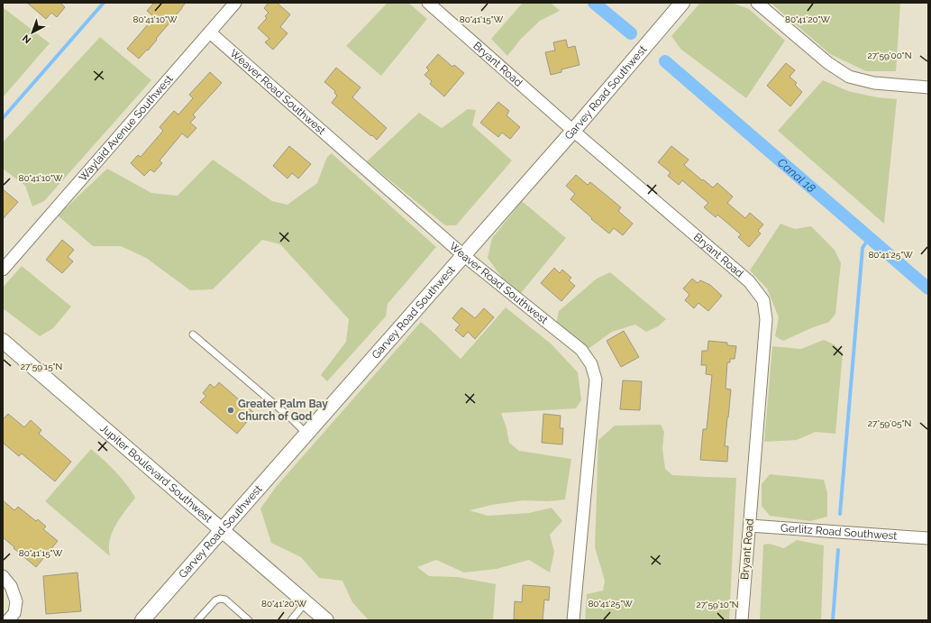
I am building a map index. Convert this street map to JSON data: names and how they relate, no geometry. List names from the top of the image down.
{
  "streets": {
    "street": [
      "Bryant Road",
      "Weaver Road Southwest",
      "Garvey Road Southwest",
      "Waylaid Avenue Southwest",
      "Jupiter Boulevard Southwest",
      "Gerlitz Road Southwest"
    ]
  },
  "crossings": [
    ["Bryant Road", "Garvey Road Southwest"],
    ["Bryant Road", "Gerlitz Road Southwest"],
    ["Weaver Road Southwest", "Garvey Road Southwest"],
    ["Weaver Road Southwest", "Waylaid Avenue Southwest"],
    ["Garvey Road Southwest", "Jupiter Boulevard Southwest"]
  ],
  "water": ["Canal 18"],
  "places": ["Greater Palm Bay Church of God"],
  "north": "bottom left",
  "coordinates": [
    "80°41'10\"W",
    "80°41'15\"W",
    "80°41'20\"W",
    "27°59'00\"N",
    "80°41'25\"W",
    "27°59'15\"N",
    "27°59'05\"N",
    "27°59'10\"N"
  ]
}
